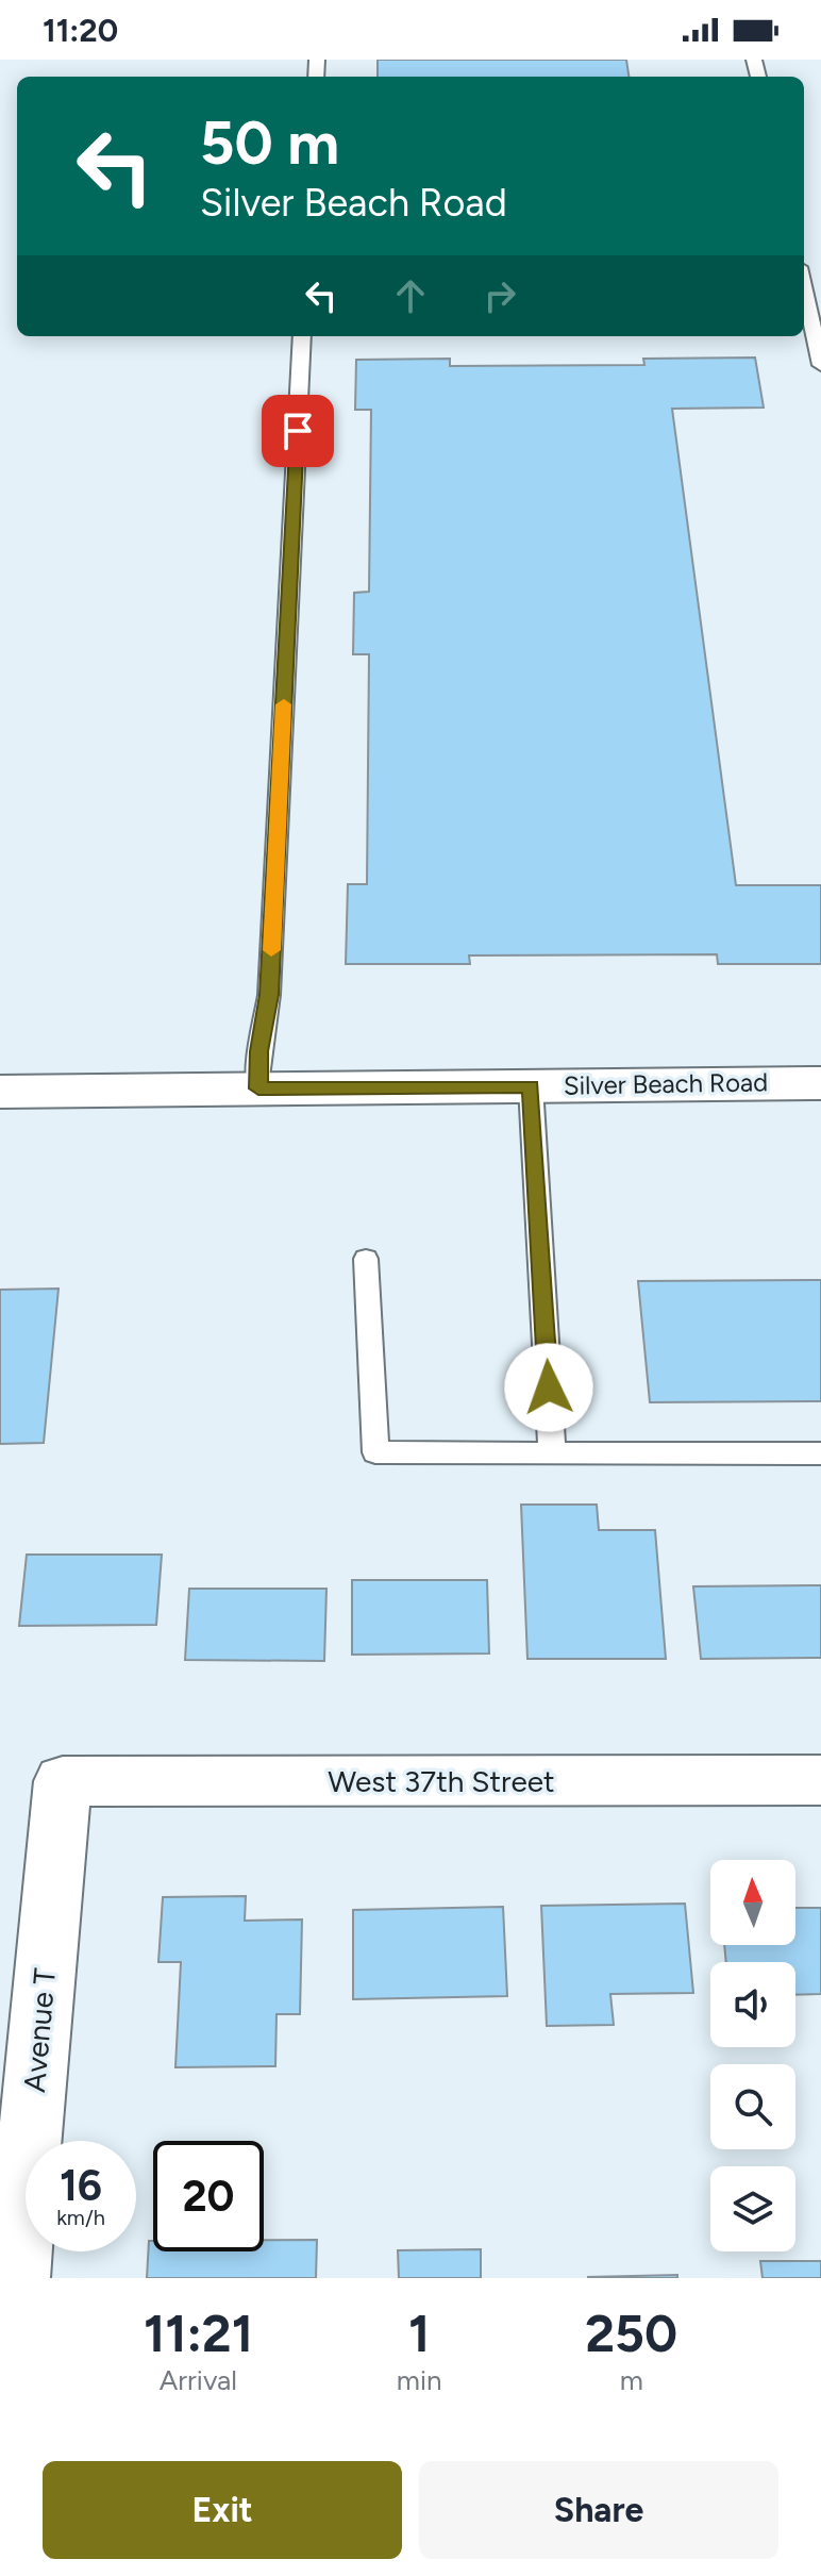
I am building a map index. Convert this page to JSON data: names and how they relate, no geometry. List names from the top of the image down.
{
  "streets": {
    "street": ["Silver Beach Road", "West 37th Street", "Avenue T"]
  },
  "crossings": [
    ["West 37th Street", "Avenue T"]
  ],
  "north": "top",
  "page": {
    "status": "11:20",
    "turn": ["50 m", "Silver Beach Road"],
    "speed": "16 km/h",
    "limit": "20",
    "eta": [
      "11:21",
      "Arrival",
      "1",
      "min",
      "250",
      "m"
    ],
    "buttons": ["Exit", "Share"]
  }
}
